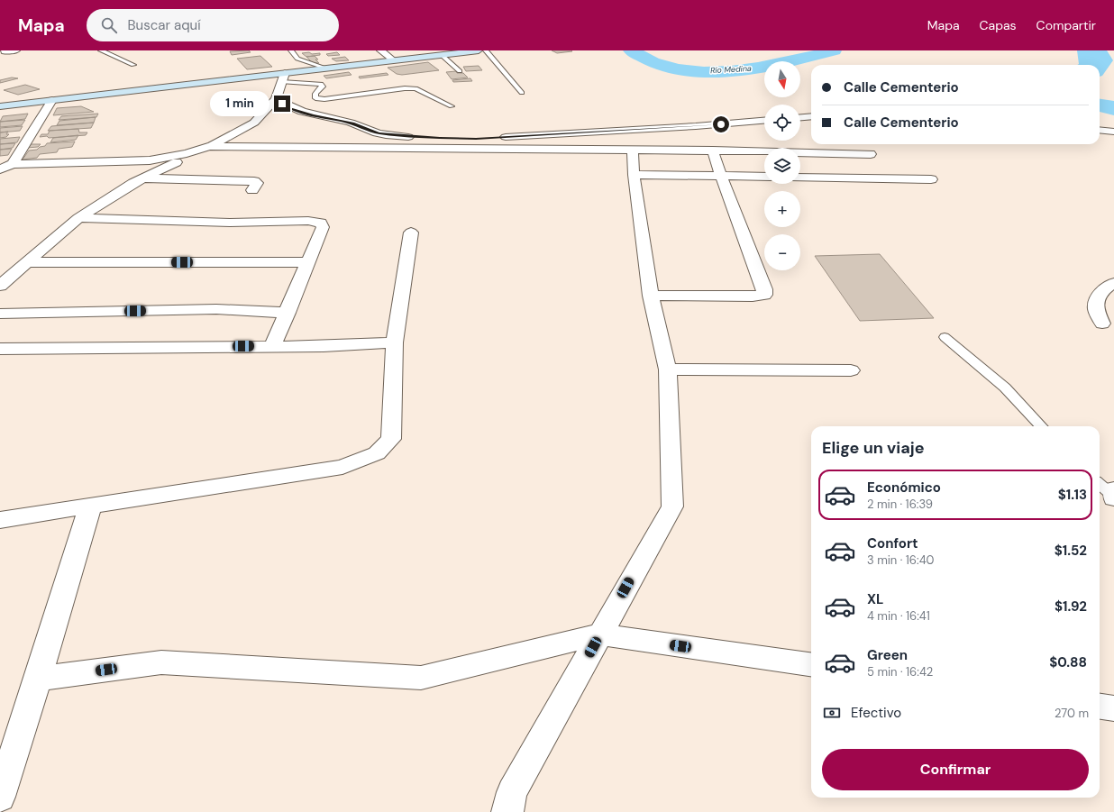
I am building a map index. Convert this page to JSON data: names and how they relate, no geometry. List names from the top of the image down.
{
  "water": ["Río Medina"],
  "north": "bottom",
  "page": {
    "header": "Mapa",
    "search": "Buscar aquí",
    "nav": ["Mapa", "Capas", "Compartir"],
    "map_buttons": ["+", "−"],
    "banner": ["Calle Cementerio", "Calle Cementerio"],
    "bubble": "1 min",
    "heading": "Elige un viaje",
    "list": [
      {
        "name": "Económico",
        "note": "2 min · 16:39",
        "value": "$1.13"
      },
      {
        "name": "Confort",
        "note": "3 min · 16:40",
        "value": "$1.52"
      },
      {
        "name": "XL",
        "note": "4 min · 16:41",
        "value": "$1.92"
      },
      {
        "name": "Green",
        "note": "5 min · 16:42",
        "value": "$0.88"
      }
    ],
    "pay": ["Efectivo", "270 m"],
    "buttons": "Confirmar"
  }
}
